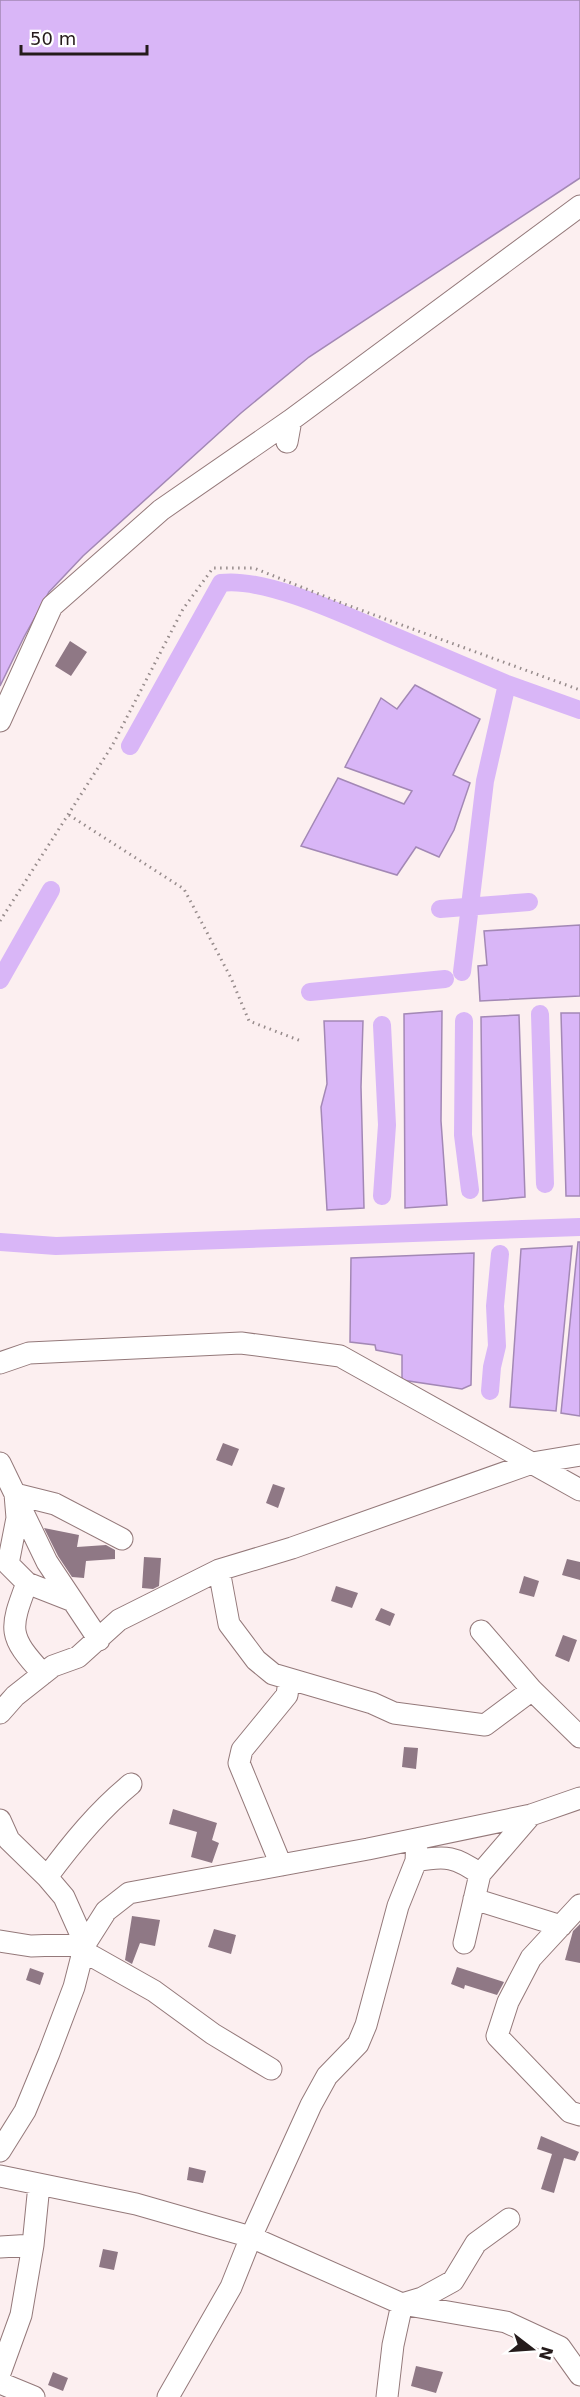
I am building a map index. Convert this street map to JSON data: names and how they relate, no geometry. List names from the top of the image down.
{
  "scale_bar": "50 m",
  "north": "right"
}
